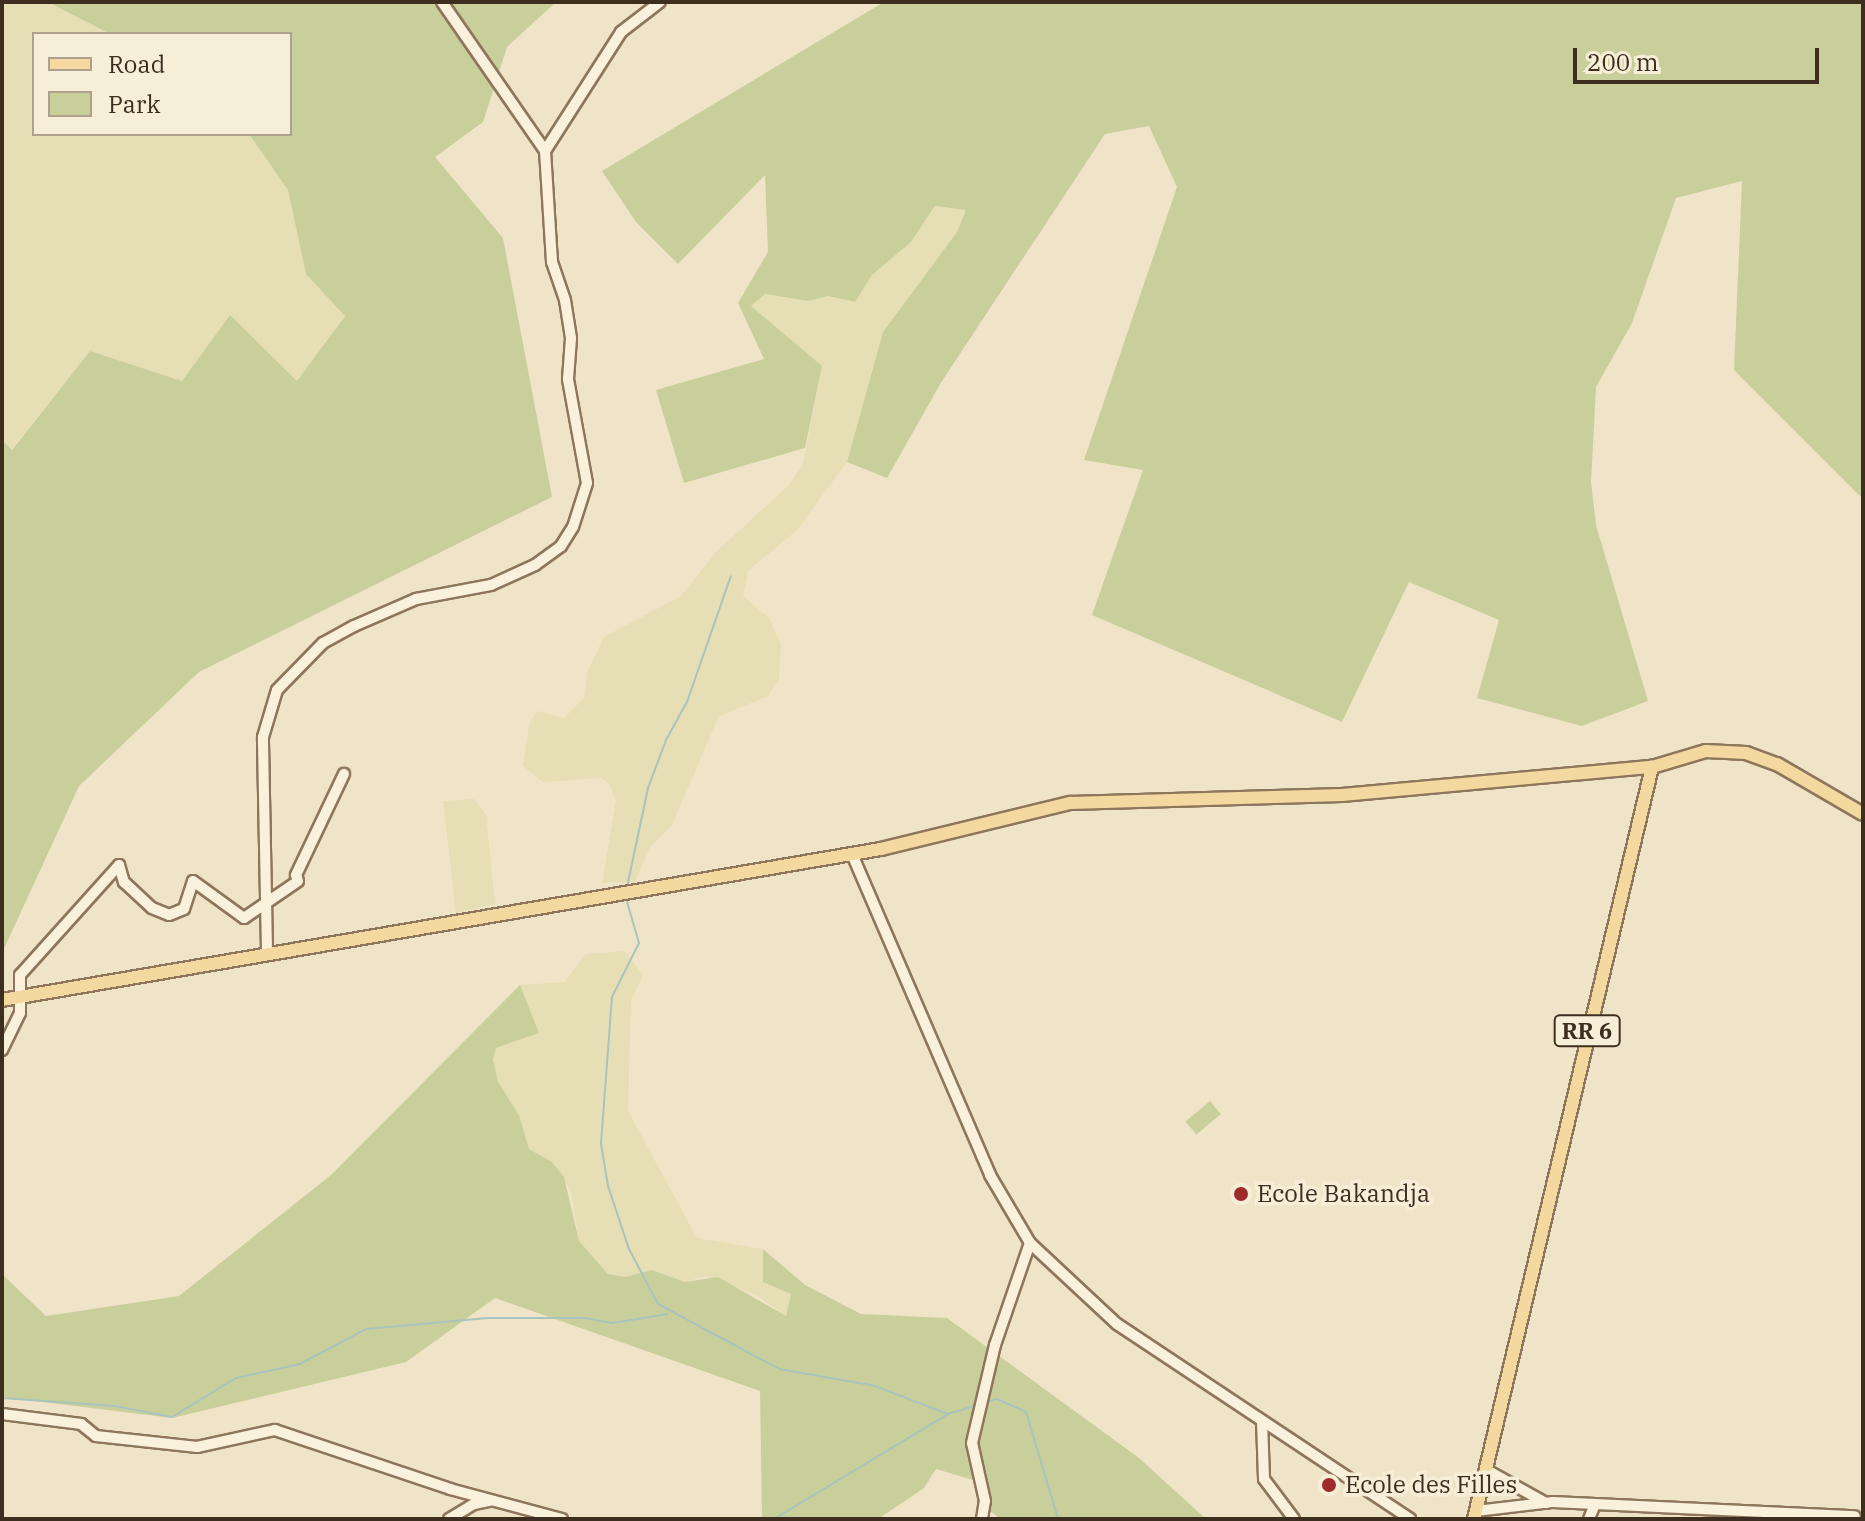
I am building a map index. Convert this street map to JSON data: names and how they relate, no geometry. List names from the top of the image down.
{
  "streets": {
    "main road": ["RR 6"]
  },
  "places": ["Ecole Bakandja", "Ecole des Filles"],
  "legend": ["Road", "Park"],
  "scale_bar": "200 m"
}
